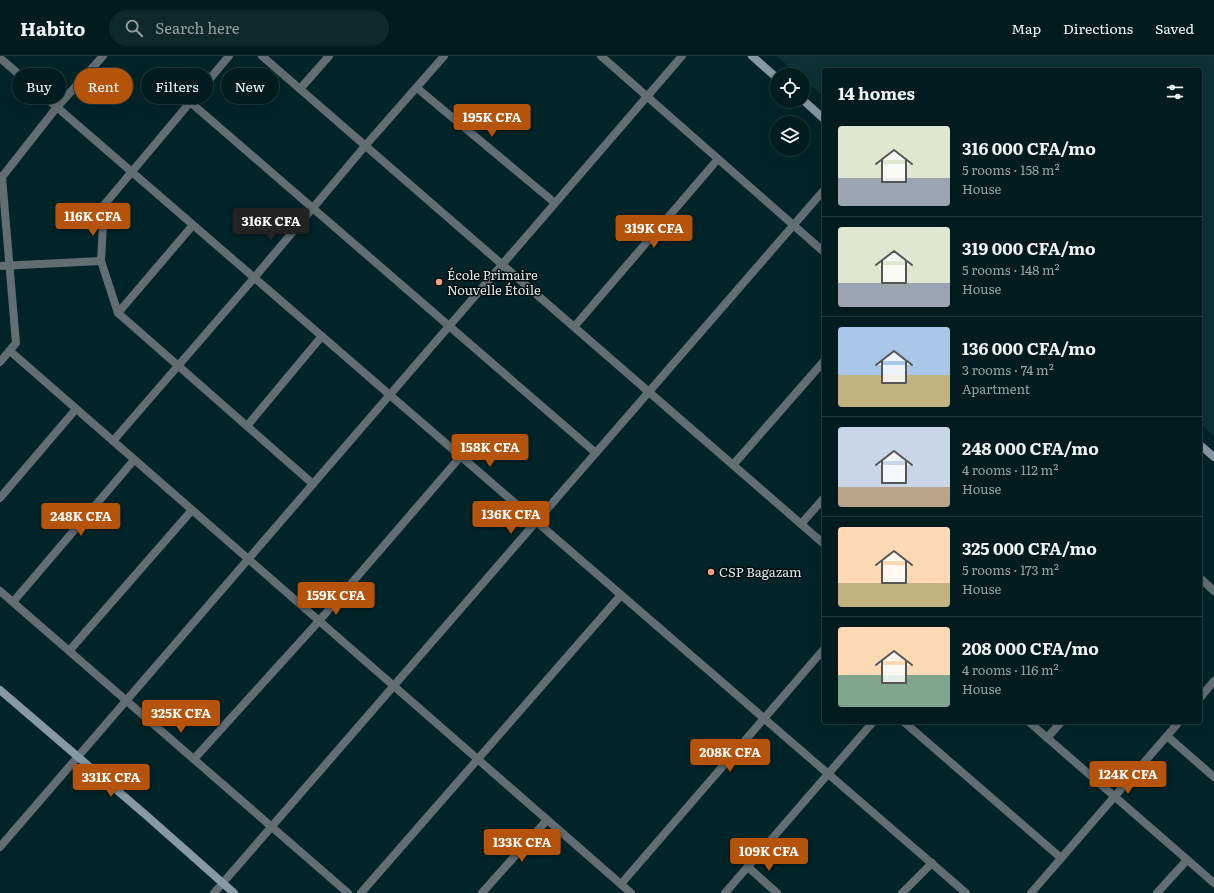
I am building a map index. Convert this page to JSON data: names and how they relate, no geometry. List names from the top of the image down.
{
  "places": ["École Primaire Nouvelle Étoile", "CSP Bagazam"],
  "page": {
    "header": "Habito",
    "search": "Search here",
    "nav": ["Map", "Directions", "Saved"],
    "chip": [
      "Buy",
      "Rent",
      "Filters",
      "New"
    ],
    "heading": "14 homes",
    "price": [
      "195K CFA",
      "116K CFA",
      "316K CFA",
      "319K CFA",
      "158K CFA",
      "136K CFA",
      "248K CFA",
      "159K CFA",
      "325K CFA",
      "208K CFA",
      "124K CFA",
      "331K CFA",
      "133K CFA",
      "109K CFA"
    ],
    "list": [
      {
        "name": "316 000 CFA/mo",
        "note": "5 rooms · 158 m² · House"
      },
      {
        "name": "319 000 CFA/mo",
        "note": "5 rooms · 148 m² · House"
      },
      {
        "name": "136 000 CFA/mo",
        "note": "3 rooms · 74 m² · Apartment"
      },
      {
        "name": "248 000 CFA/mo",
        "note": "4 rooms · 112 m² · House"
      },
      {
        "name": "325 000 CFA/mo",
        "note": "5 rooms · 173 m² · House"
      },
      {
        "name": "208 000 CFA/mo",
        "note": "4 rooms · 116 m² · House"
      }
    ]
  }
}
